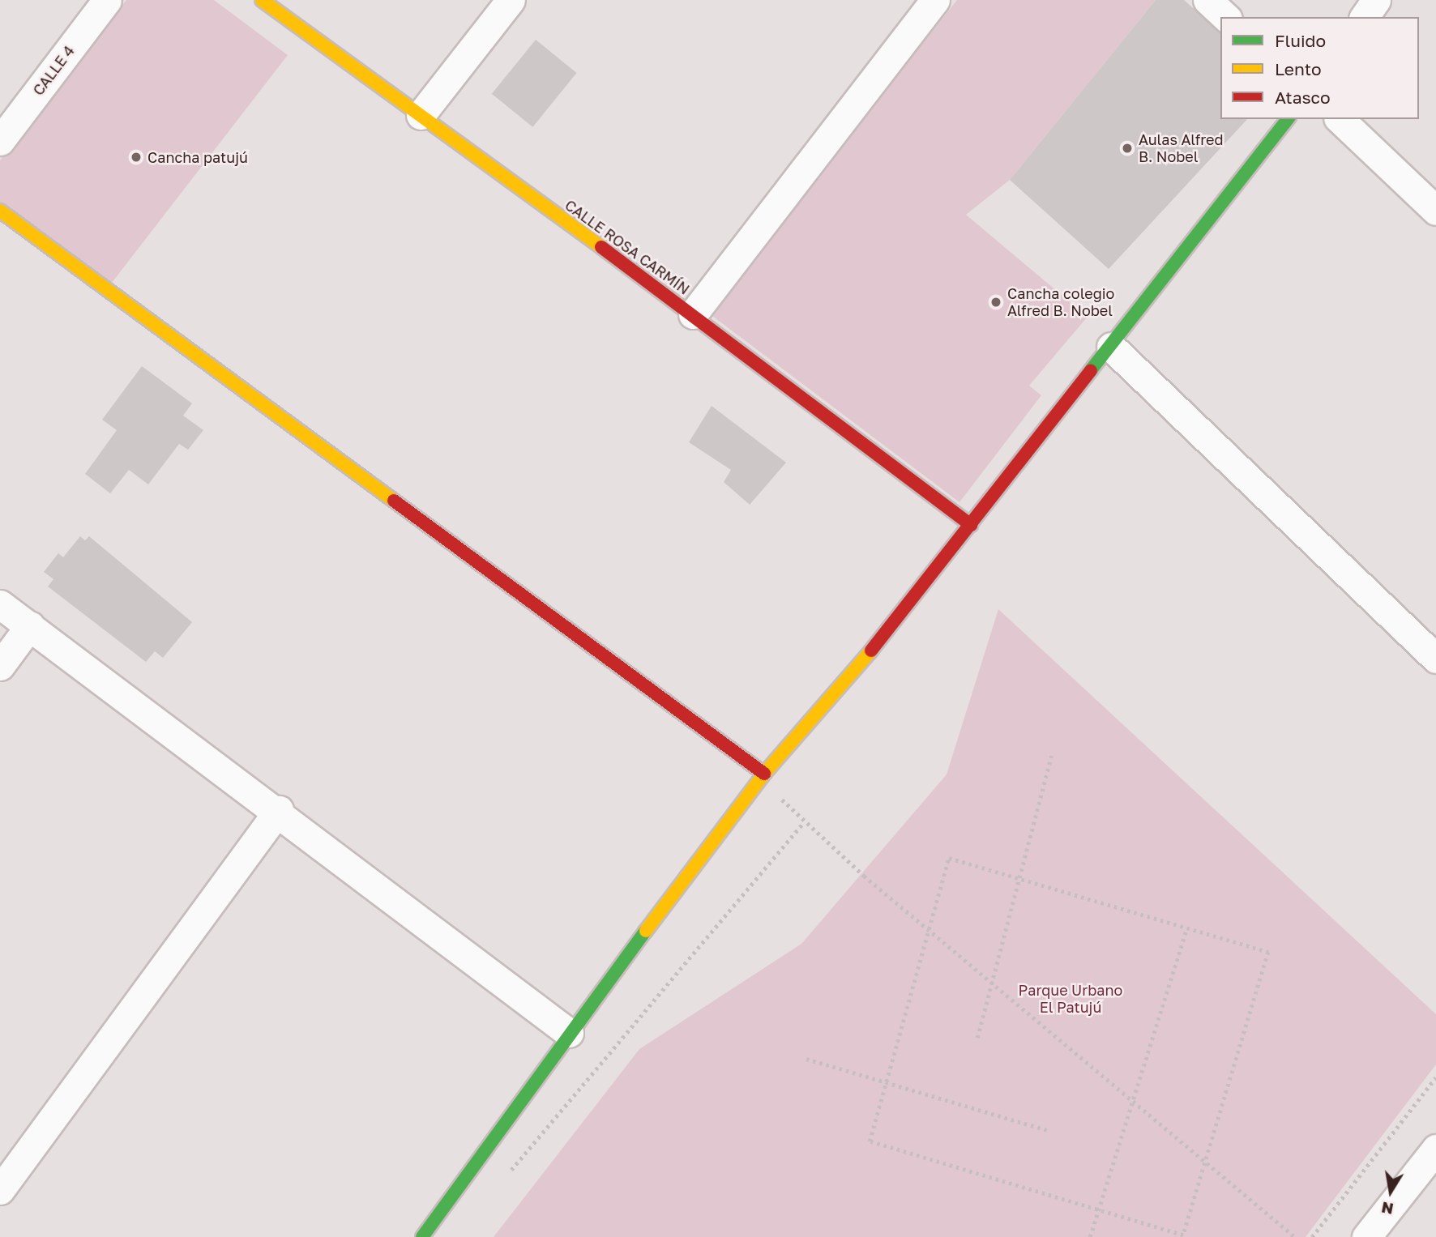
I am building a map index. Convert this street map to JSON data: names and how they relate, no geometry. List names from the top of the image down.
{
  "streets": {
    "street": ["CALLE 4", "CALLE ROSA CARMÍN"]
  },
  "parks": ["Parque Urbano El Patujú"],
  "places": ["Aulas Alfred B. Nobel", "Cancha patujú", "Cancha colegio Alfred B. Nobel"],
  "legend": ["Fluido", "Lento", "Atasco"],
  "north": "bottom"
}
